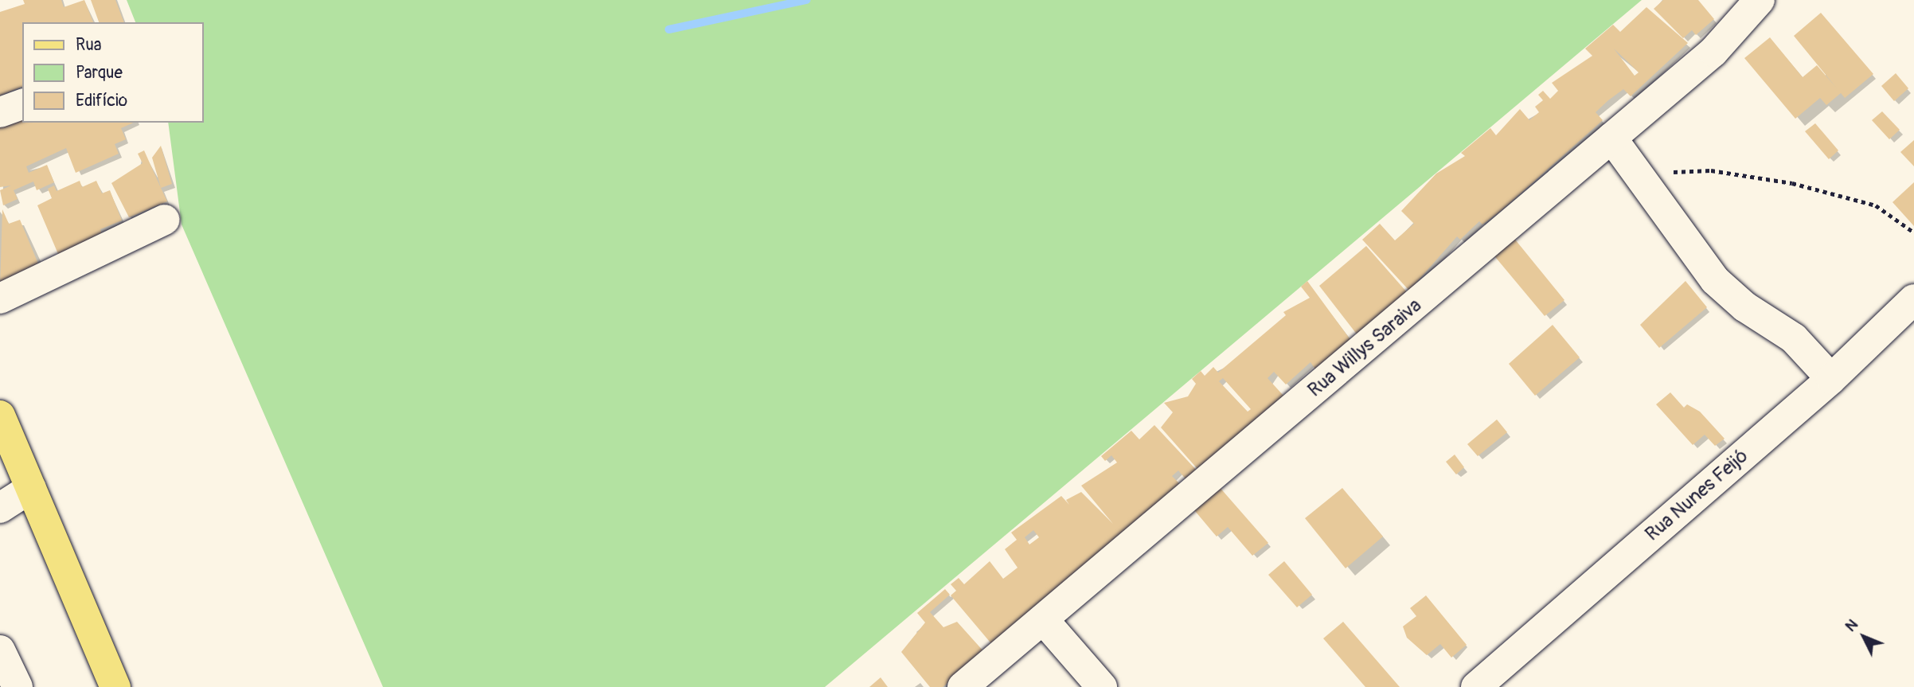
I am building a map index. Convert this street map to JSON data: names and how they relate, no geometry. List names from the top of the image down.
{
  "streets": {
    "street": ["Rua Willys Saraiva", "Rua Nunes Feijó"]
  },
  "legend": ["Rua", "Parque", "Edifício"],
  "north": "top left"
}
